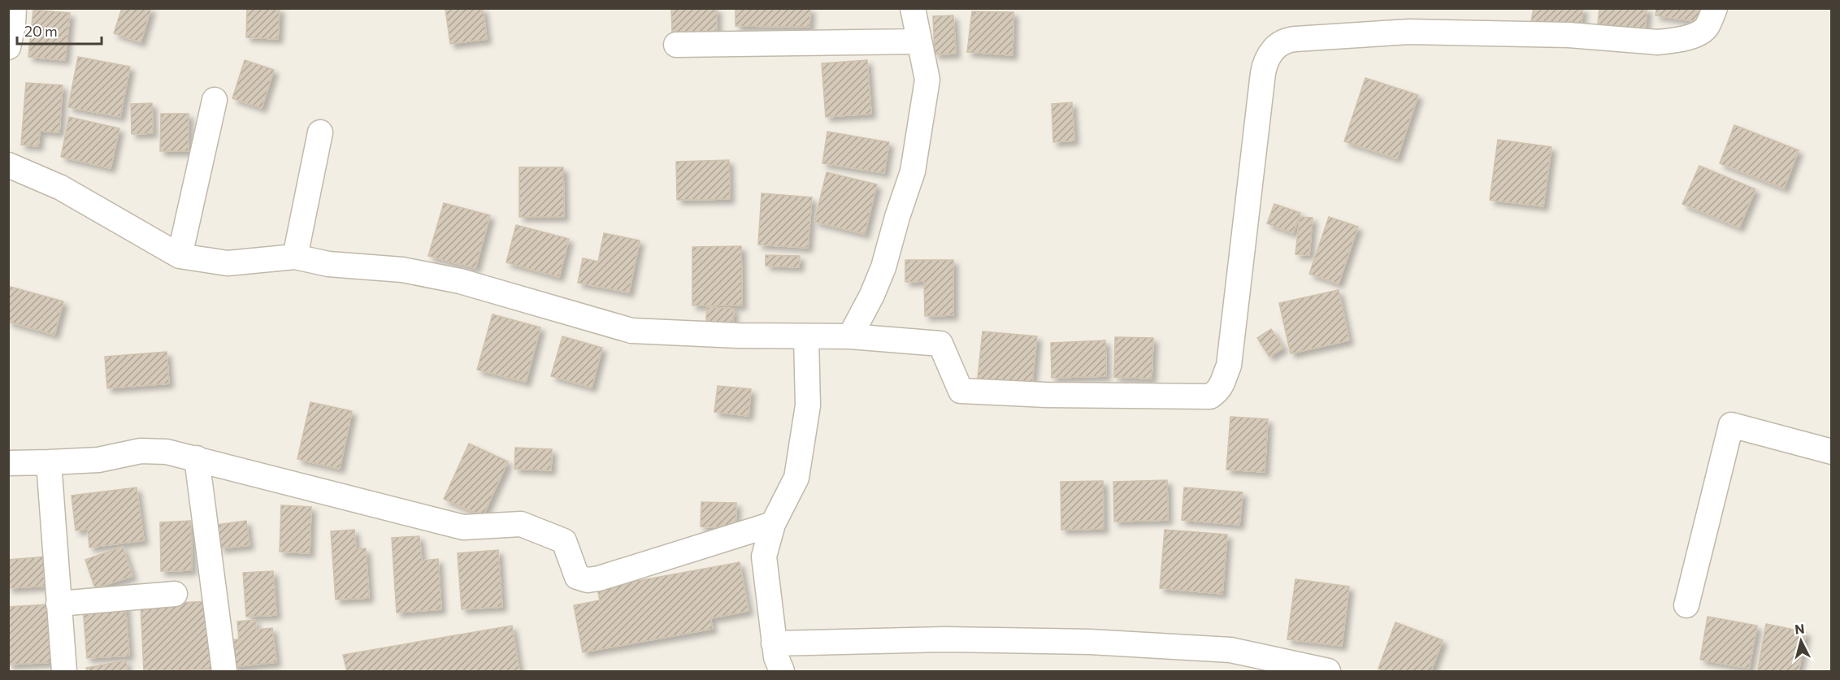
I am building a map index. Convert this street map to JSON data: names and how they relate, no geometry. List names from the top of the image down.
{
  "scale_bar": "20 m",
  "north": "top"
}
